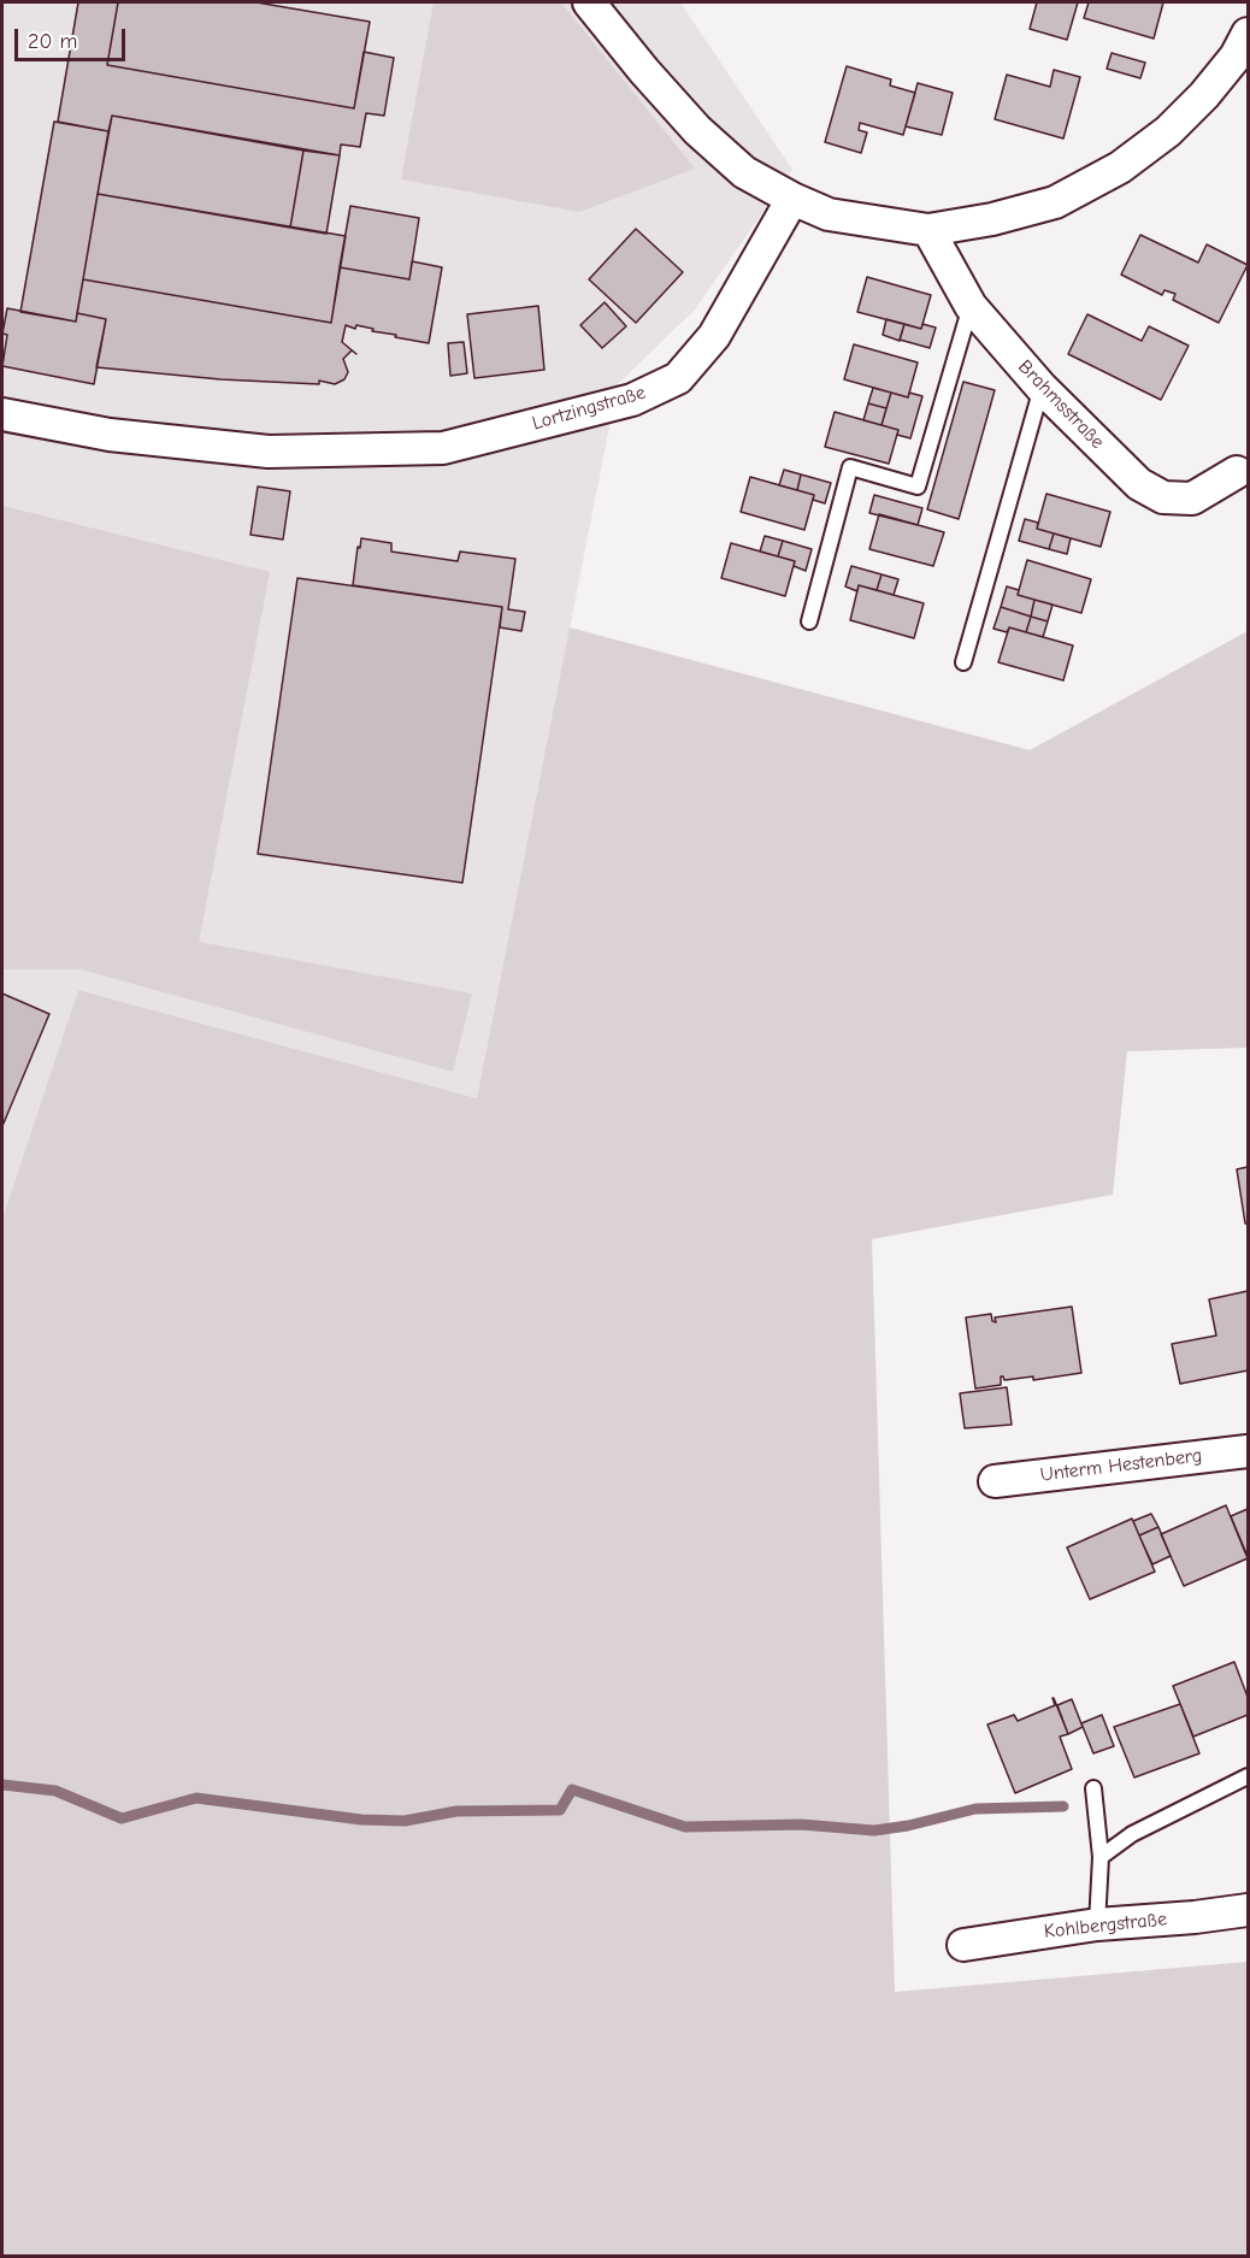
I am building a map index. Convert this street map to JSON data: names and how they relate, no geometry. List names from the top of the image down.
{
  "streets": {
    "street": [
      "Brahmsstraße",
      "Lortzingstraße",
      "Unterm Hestenberg",
      "Kohlbergstraße"
    ]
  },
  "scale_bar": "20 m"
}
